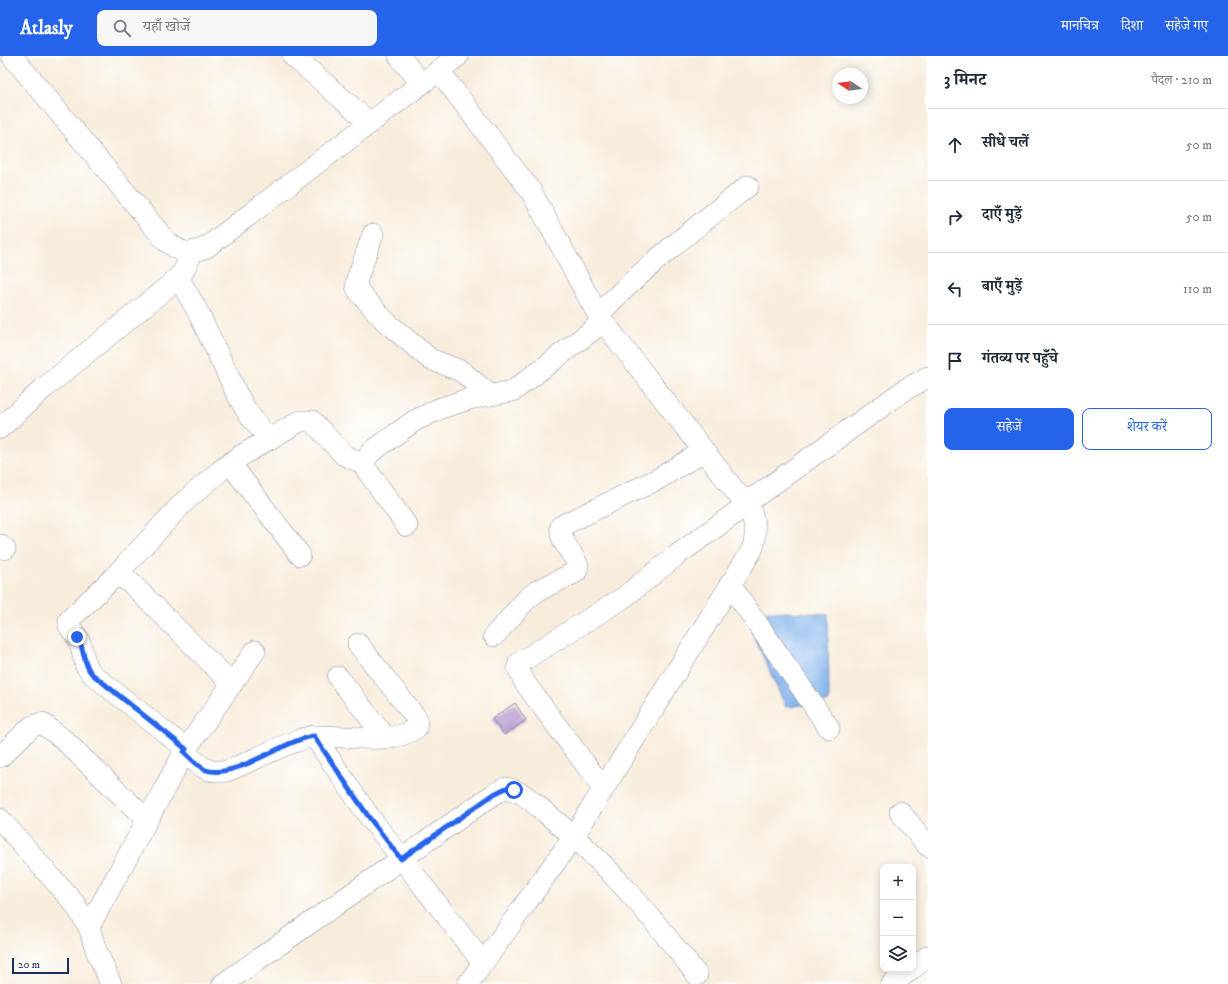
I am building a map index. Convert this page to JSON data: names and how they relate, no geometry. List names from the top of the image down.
{
  "scale_bar": "20 m",
  "north": "left",
  "page": {
    "header": "Atlasly",
    "search": "यहाँ खोजें",
    "nav": ["मानचित्र", "दिशा", "सहेजे गए"],
    "heading": ["3 मिनट", "पैदल · 210 m"],
    "list": [
      ["सीधे चलें", "50 m"],
      ["दाएँ मुड़ें", "50 m"],
      ["बाएँ मुड़ें", "110 m"],
      "गंतव्य पर पहुँचे"
    ],
    "buttons": ["सहेजें", "शेयर करें"],
    "map_buttons": ["+", "−"],
    "scale": "20 m"
  }
}
